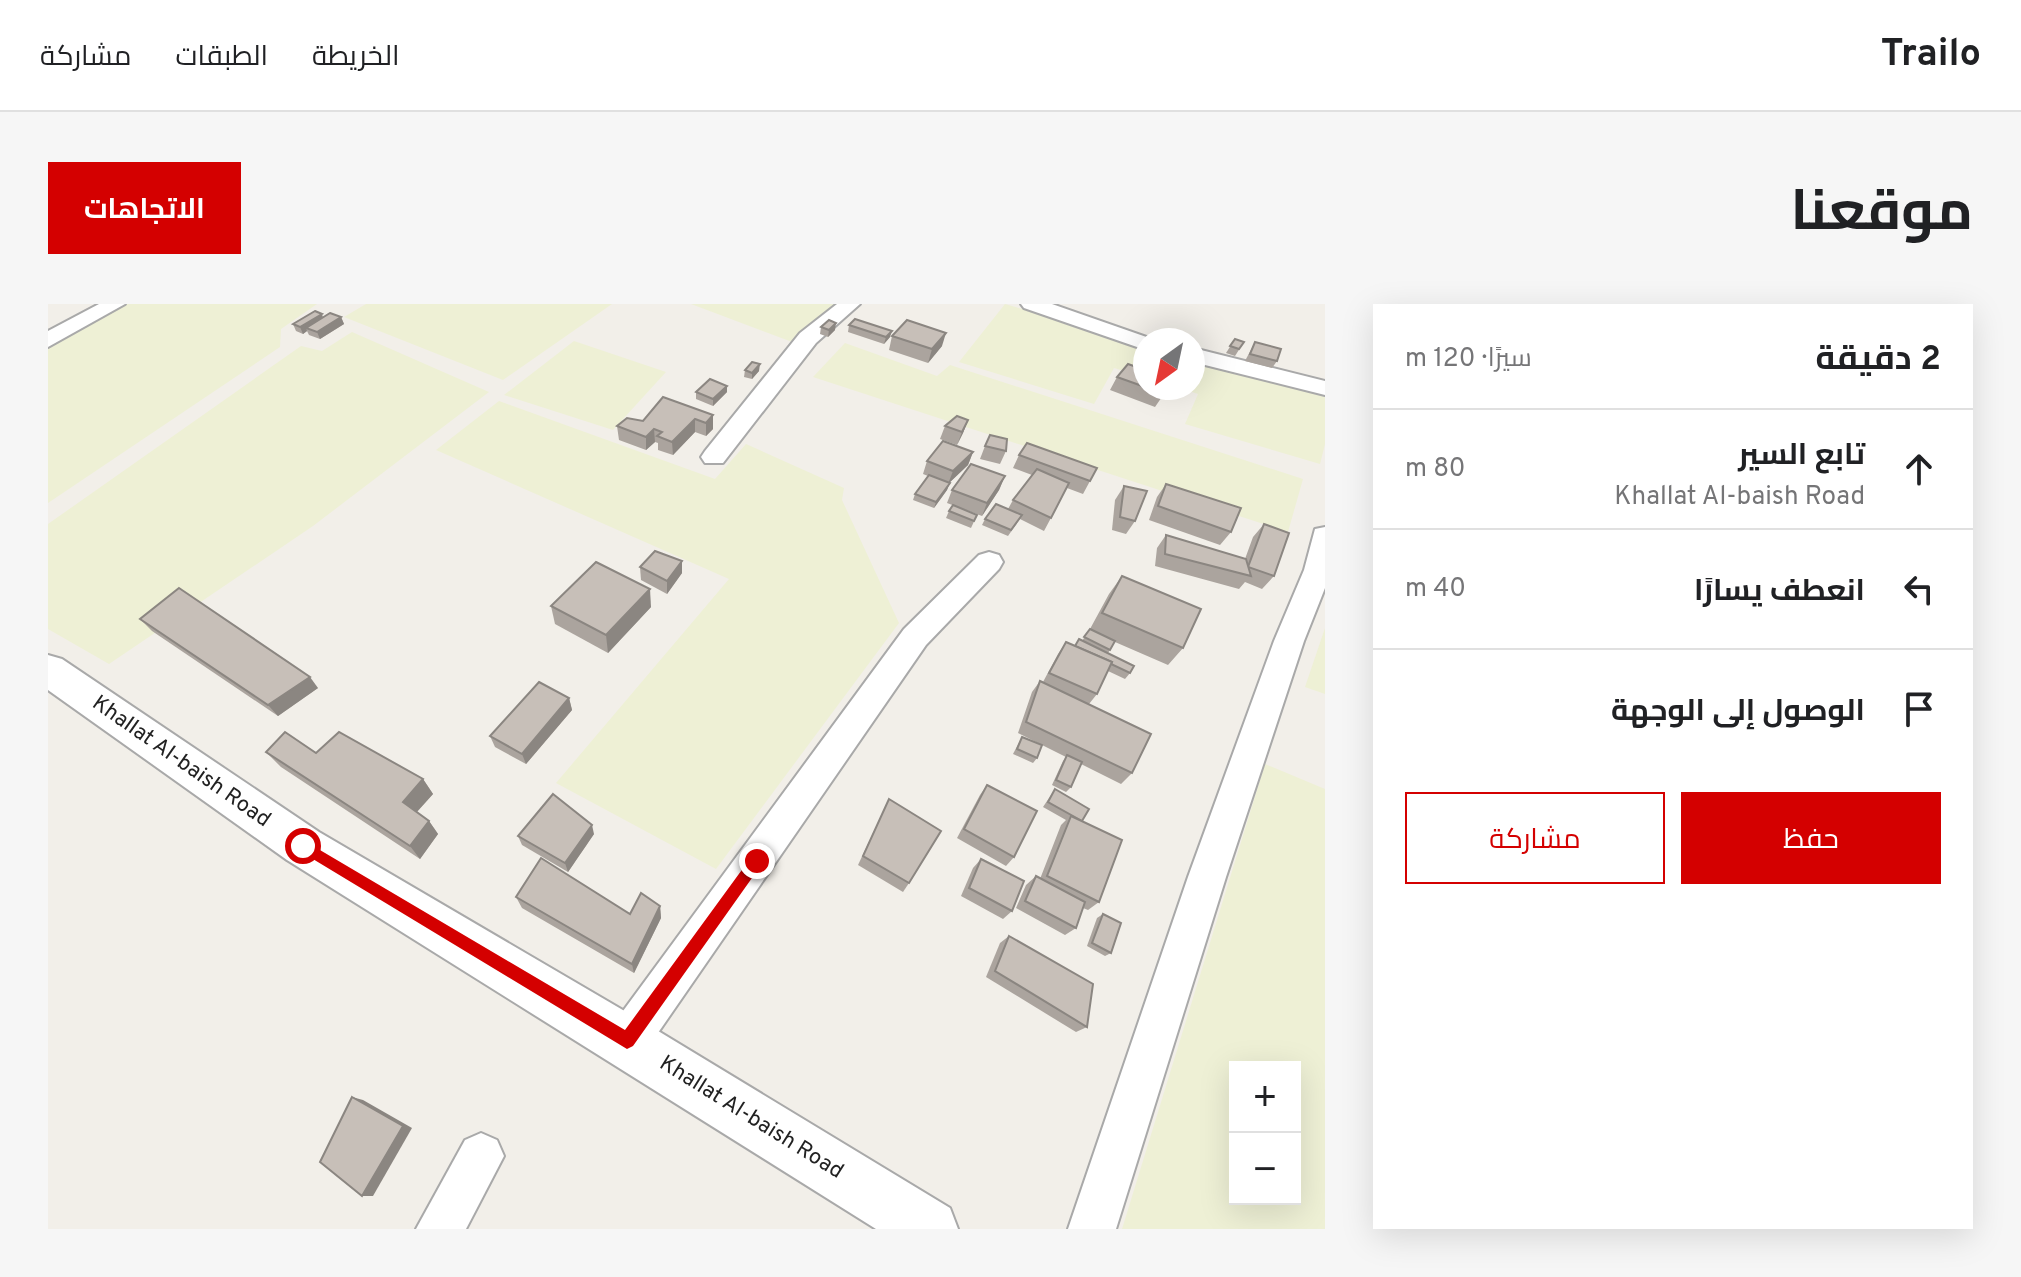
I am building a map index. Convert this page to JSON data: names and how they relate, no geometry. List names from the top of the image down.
{
  "streets": {
    "street": ["Khallat Al-baish Road"]
  },
  "north": "bottom left",
  "page": {
    "header": "Trailo",
    "nav": ["الخريطة", "الطبقات", "مشاركة"],
    "title": "موقعنا",
    "buttons": [
      "الاتجاهات",
      ["حفظ", "مشاركة"]
    ],
    "heading": ["2 دقيقة", "سيرًا · 120 m"],
    "list": [
      ["تابع السير", "Khallat Al-baish Road", "80 m"],
      ["انعطف يسارًا", "40 m"],
      "الوصول إلى الوجهة"
    ],
    "map_buttons": ["+", "−"]
  }
}
